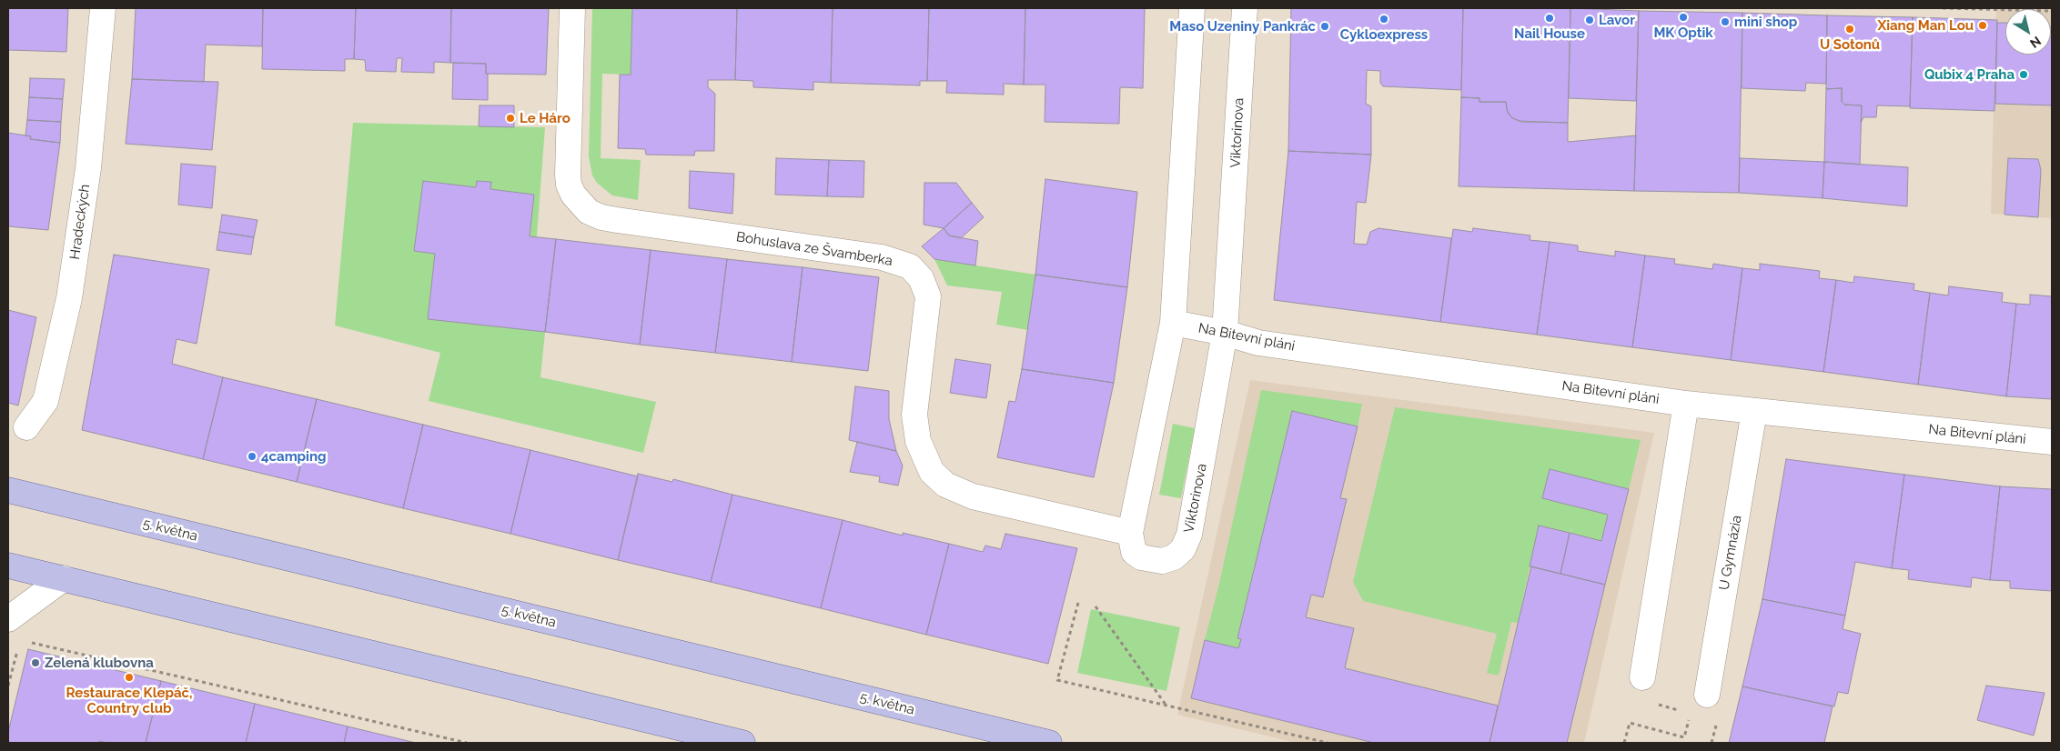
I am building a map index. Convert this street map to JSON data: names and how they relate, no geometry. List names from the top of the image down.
{
  "streets": {
    "main road": ["5. května"],
    "street": [
      "Viktorinova",
      "Hradeckých",
      "Bohuslava ze Švamberka",
      "Na Bitevní pláni",
      "U Gymnázia"
    ]
  },
  "crossings": [
    ["Viktorinova", "Bohuslava ze Švamberka"],
    ["Viktorinova", "Na Bitevní pláni"],
    ["Na Bitevní pláni", "U Gymnázia"]
  ],
  "places": [
    "MK Optik",
    "Nail House",
    "Cykloexpress",
    "Lavor",
    "mini shop",
    "Xiang Man Lou",
    "Maso Uzeniny Pankrác",
    "U Sotonů",
    "Qubix 4 Praha",
    "Le Háro",
    "4camping",
    "Zelená klubovna",
    "Restaurace Klepáč, Country club"
  ],
  "north": "bottom right"
}
